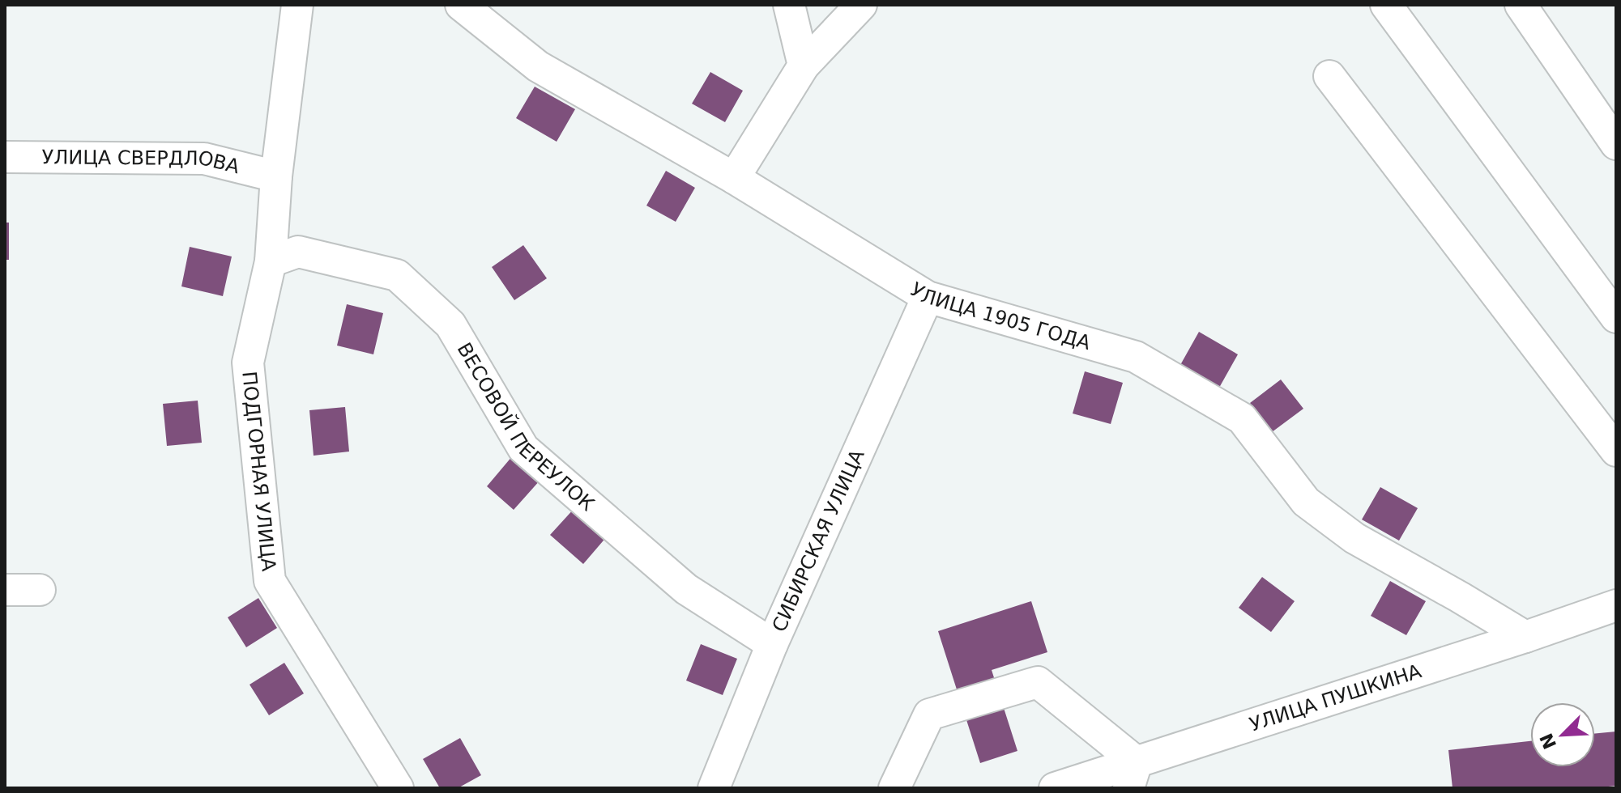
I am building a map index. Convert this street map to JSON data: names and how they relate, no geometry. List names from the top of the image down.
{
  "streets": {
    "street": [
      "УЛИЦА СВЕРДЛОВА",
      "УЛИЦА 1905 ГОДА",
      "ВЕСОВОЙ ПЕРЕУЛОК",
      "ПОДГОРНАЯ УЛИЦА",
      "СИБИРСКАЯ УЛИЦА",
      "УЛИЦА ПУШКИНА"
    ]
  },
  "crossings": [
    ["УЛИЦА СВЕРДЛОВА", "ПОДГОРНАЯ УЛИЦА"],
    ["УЛИЦА 1905 ГОДА", "СИБИРСКАЯ УЛИЦА"],
    ["УЛИЦА 1905 ГОДА", "УЛИЦА ПУШКИНА"],
    ["ВЕСОВОЙ ПЕРЕУЛОК", "ПОДГОРНАЯ УЛИЦА"],
    ["ВЕСОВОЙ ПЕРЕУЛОК", "СИБИРСКАЯ УЛИЦА"]
  ],
  "north": "bottom left"
}
